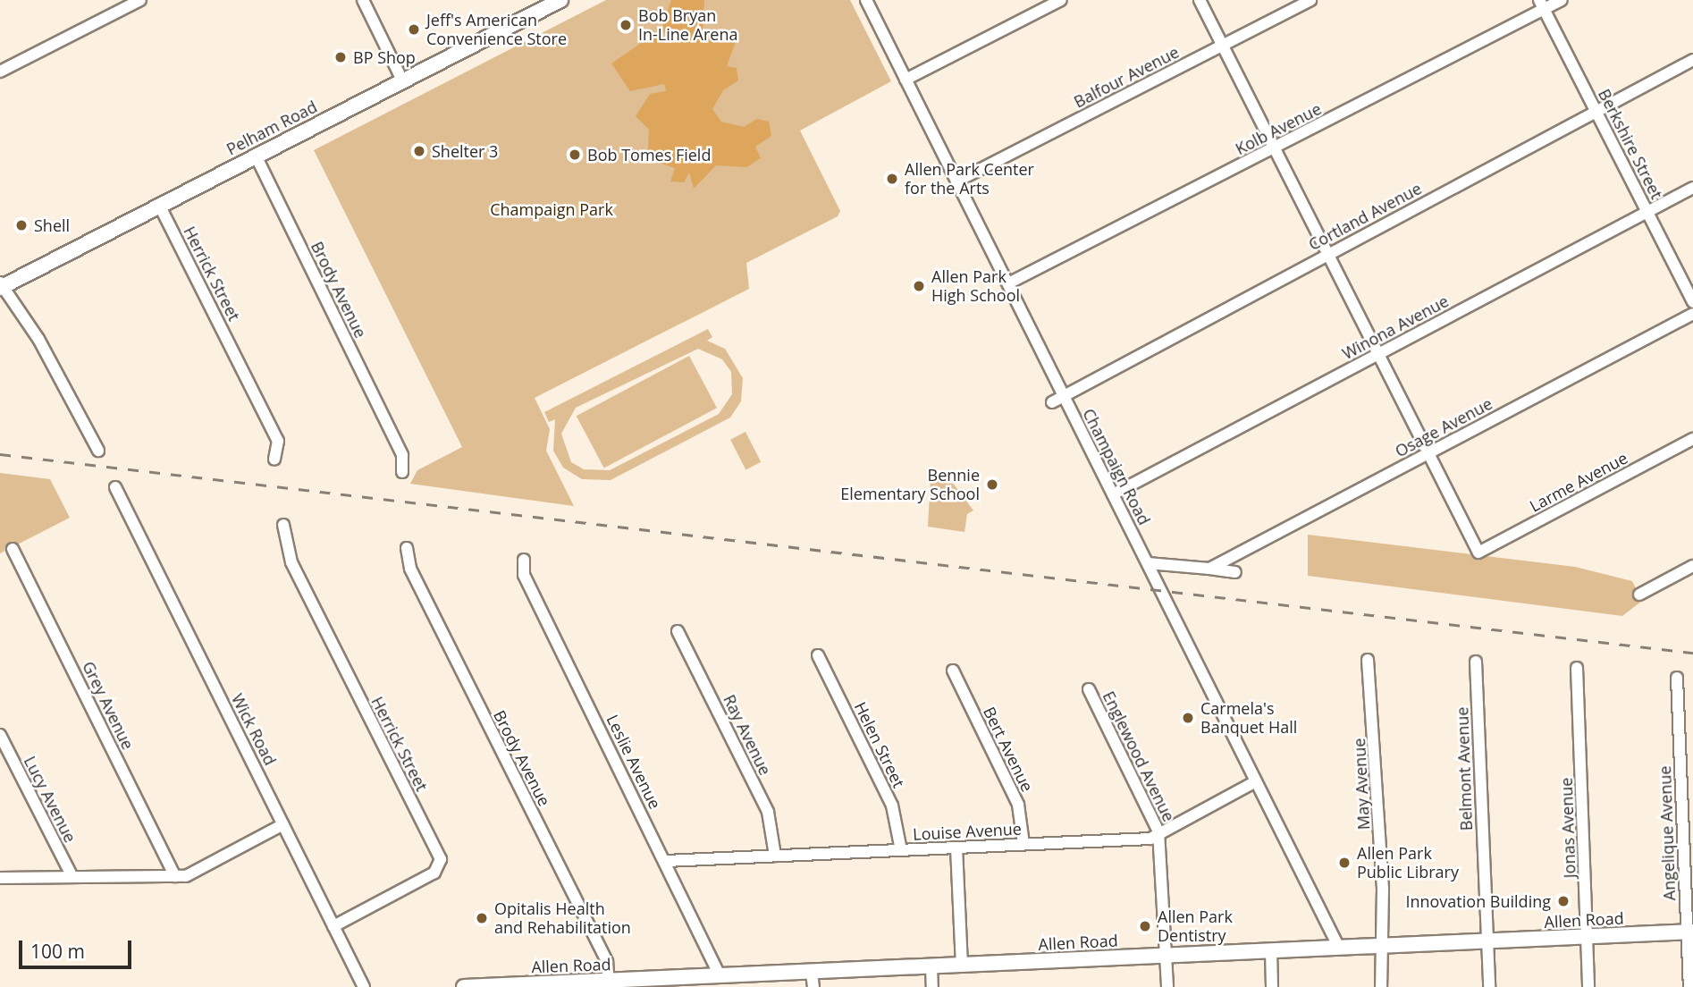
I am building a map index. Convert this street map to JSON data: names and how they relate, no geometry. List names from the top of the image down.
{
  "streets": {
    "main road": ["Pelham Road", "Allen Road"],
    "street": [
      "Balfour Avenue",
      "Kolb Avenue",
      "Berkshire Street",
      "Cortland Avenue",
      "Herrick Street",
      "Brody Avenue",
      "Winona Avenue",
      "Osage Avenue",
      "Champaign Road",
      "Larme Avenue",
      "Grey Avenue",
      "Wick Road",
      "Ray Avenue",
      "Helen Street",
      "Bert Avenue",
      "Englewood Avenue",
      "Leslie Avenue",
      "Belmont Avenue",
      "May Avenue",
      "Lucy Avenue",
      "Jonas Avenue",
      "Louise Avenue",
      "Angelique Avenue"
    ]
  },
  "crossings": [
    ["Balfour Avenue", "Champaign Road"],
    ["Pelham Road", "Herrick Street"],
    ["Pelham Road", "Brody Avenue"],
    ["Kolb Avenue", "Berkshire Street"],
    ["Kolb Avenue", "Champaign Road"],
    ["Berkshire Street", "Cortland Avenue"],
    ["Berkshire Street", "Winona Avenue"],
    ["Cortland Avenue", "Champaign Road"],
    ["Herrick Street", "Wick Road"],
    ["Brody Avenue", "Allen Road"],
    ["Winona Avenue", "Champaign Road"],
    ["Osage Avenue", "Larme Avenue"],
    ["Champaign Road", "Louise Avenue"],
    ["Champaign Road", "Allen Road"],
    ["Ray Avenue", "Louise Avenue"],
    ["Helen Street", "Louise Avenue"],
    ["Bert Avenue", "Louise Avenue"],
    ["Englewood Avenue", "Louise Avenue"],
    ["Englewood Avenue", "Allen Road"],
    ["Leslie Avenue", "Louise Avenue"],
    ["Leslie Avenue", "Allen Road"],
    ["Belmont Avenue", "Allen Road"],
    ["May Avenue", "Allen Road"],
    ["Jonas Avenue", "Allen Road"],
    ["Angelique Avenue", "Allen Road"]
  ],
  "parks": ["Champaign Park"],
  "places": [
    "Bob Bryan In-Line Arena",
    "Jeff's American Convenience Store",
    "BP Shop",
    "Shelter 3",
    "Bob Tomes Field",
    "Allen Park Center for the Arts",
    "Shell",
    "Allen Park High School",
    "Bennie Elementary School",
    "Carmela's Banquet Hall",
    "Allen Park Public Library",
    "Innovation Building",
    "Opitalis Health and Rehabilitation",
    "Allen Park Dentistry"
  ],
  "scale_bar": "100 m"
}
